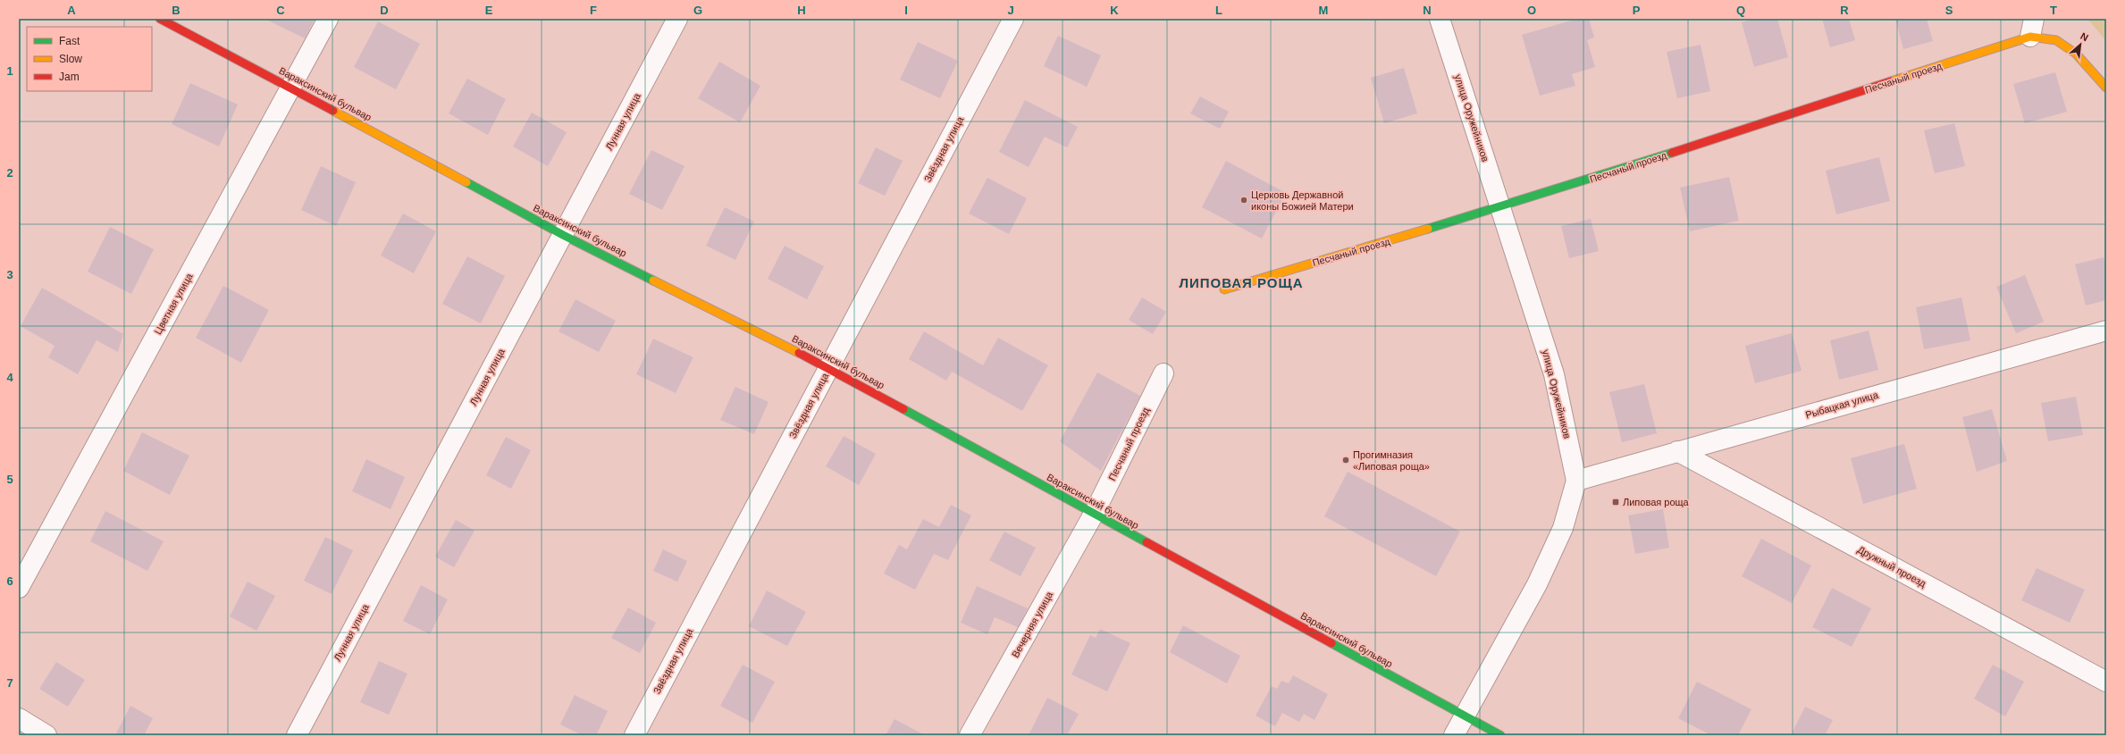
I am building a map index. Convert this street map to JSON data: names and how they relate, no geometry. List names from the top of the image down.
{
  "streets": {
    "street": [
      "Песчаный проезд",
      "Вараксинский бульвар",
      "улица Оружейников",
      "Лунная улица",
      "Звёздная улица",
      "Цветная улица",
      "Рыбацкая улица",
      "Дружный проезд",
      "Вечерняя улица"
    ]
  },
  "crossings": [
    ["Песчаный проезд", "Вараксинский бульвар"],
    ["Песчаный проезд", "улица Оружейников"],
    ["Песчаный проезд", "Вечерняя улица"],
    ["Вараксинский бульвар", "улица Оружейников"],
    ["Вараксинский бульвар", "Лунная улица"],
    ["Вараксинский бульвар", "Звёздная улица"],
    ["Вараксинский бульвар", "Цветная улица"],
    ["Вараксинский бульвар", "Вечерняя улица"],
    ["улица Оружейников", "Рыбацкая улица"],
    ["Рыбацкая улица", "Дружный проезд"]
  ],
  "districts": ["ЛИПОВАЯ РОЩА"],
  "places": {
    "other": ["Церковь Державной иконы Божией Матери", "Прогимназия «Липовая роща»"],
    "transit": ["Липовая роща"]
  },
  "legend": ["Fast", "Slow", "Jam"],
  "north": "top right",
  "grid": {
    "columns": [
      "A",
      "B",
      "C",
      "D",
      "E",
      "F",
      "G",
      "H",
      "I",
      "J",
      "K",
      "L",
      "M",
      "N",
      "O",
      "P",
      "Q",
      "R",
      "S",
      "T"
    ],
    "rows": [
      "1",
      "2",
      "3",
      "4",
      "5",
      "6",
      "7"
    ]
  }
}
